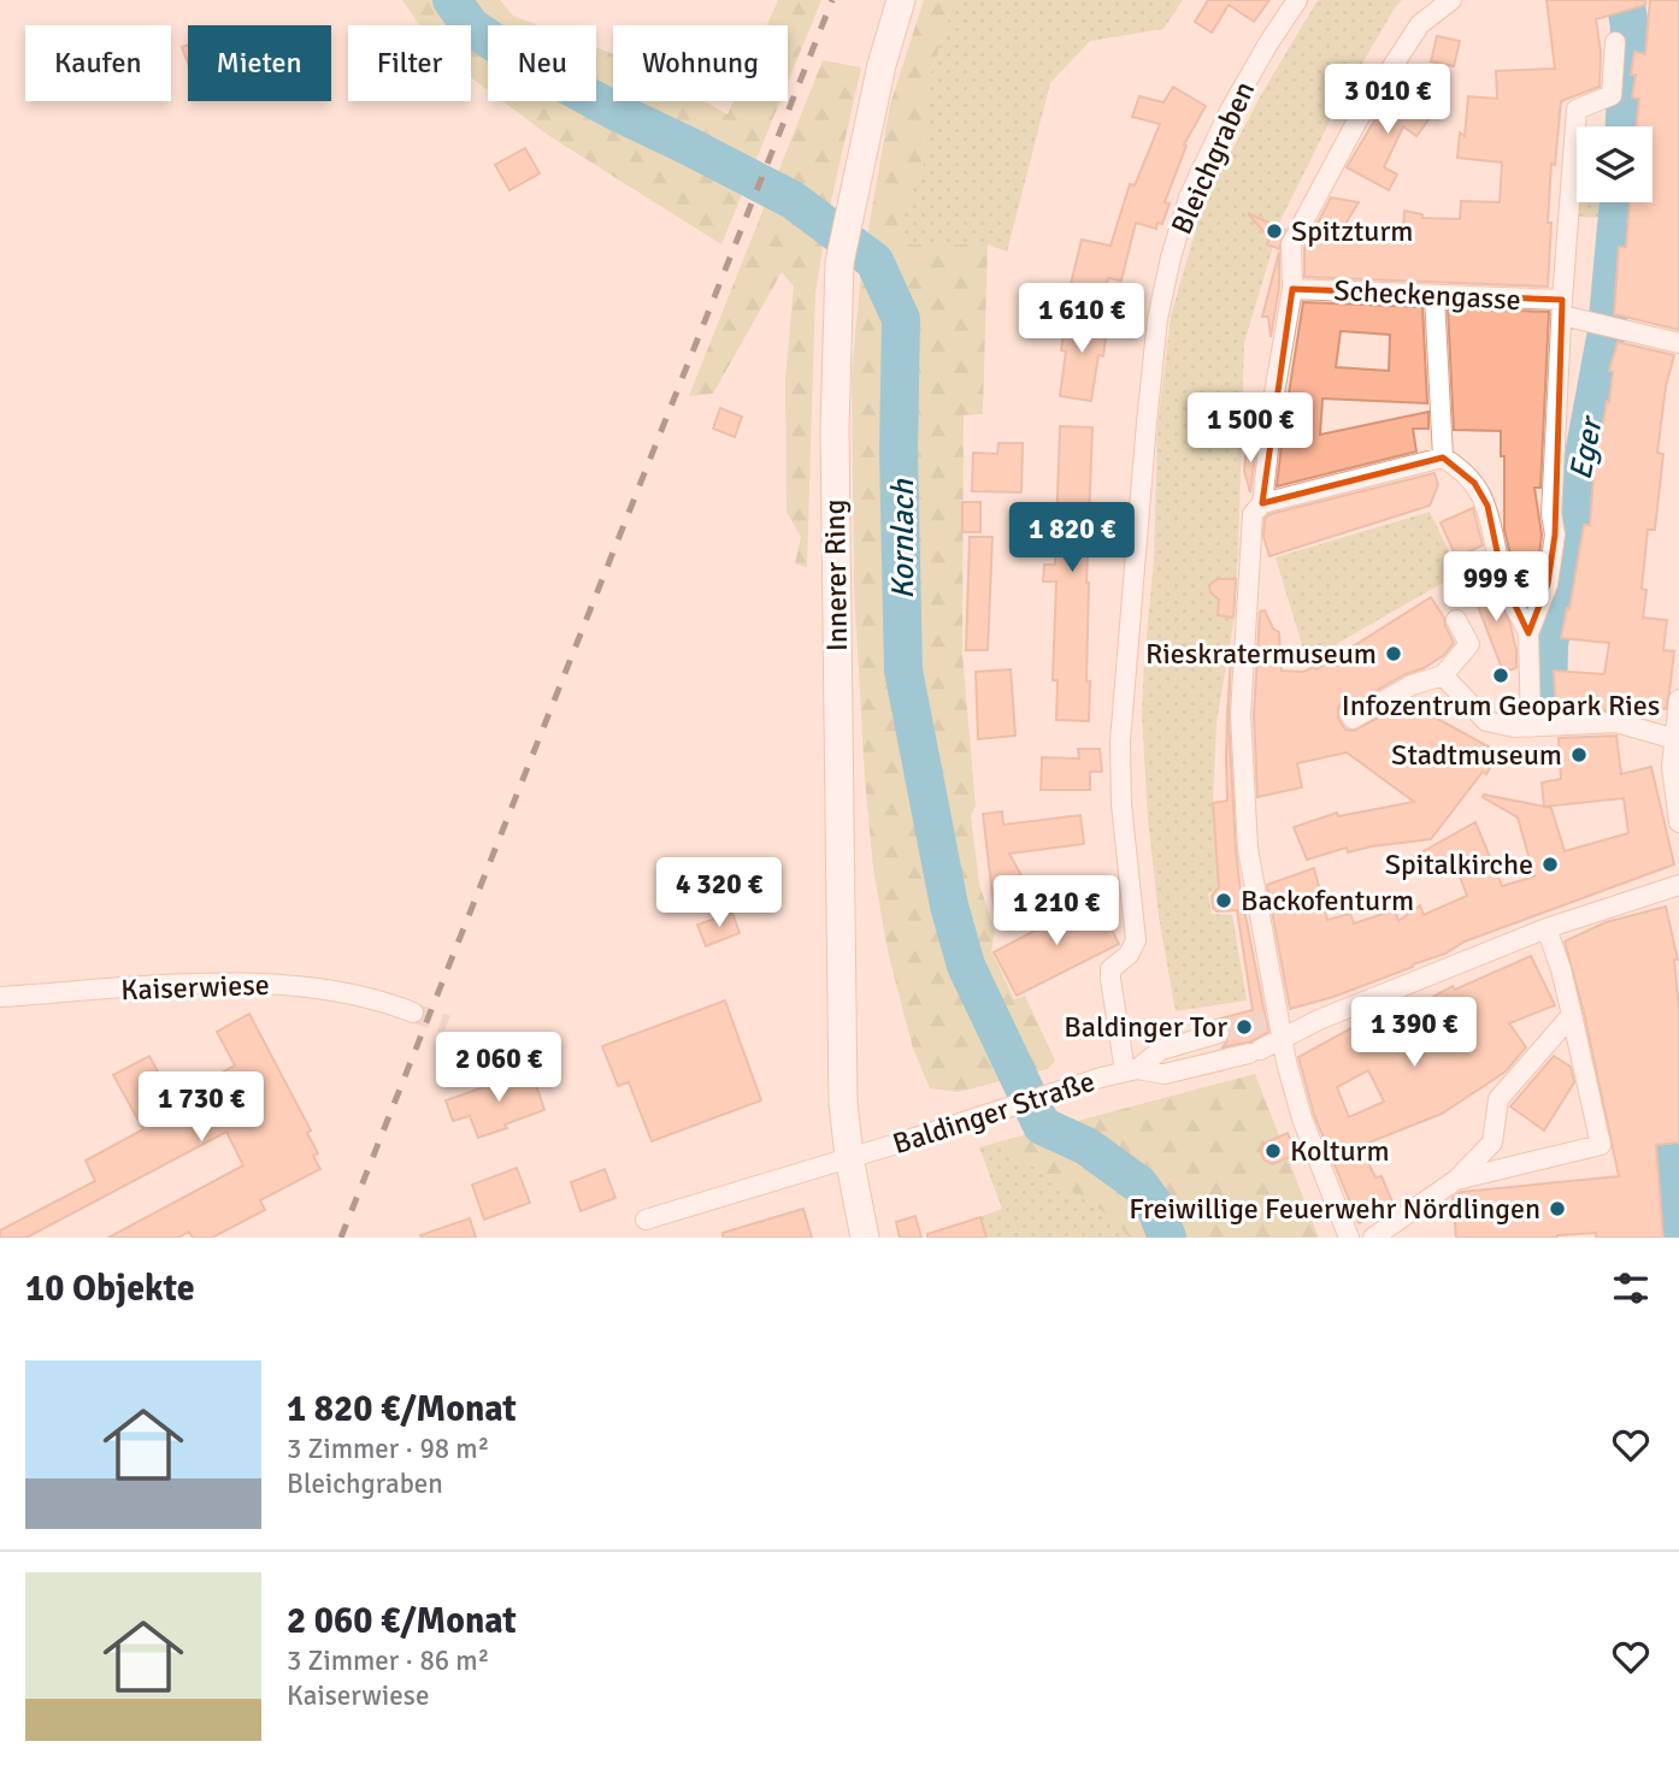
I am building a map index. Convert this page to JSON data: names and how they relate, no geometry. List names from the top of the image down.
{
  "streets": {
    "main road": ["Innerer Ring"],
    "street": [
      "Bleichgraben",
      "Scheckengasse",
      "Kaiserwiese",
      "Baldinger Straße"
    ]
  },
  "crossings": [
    ["Bleichgraben", "Baldinger Straße"],
    ["Innerer Ring", "Baldinger Straße"]
  ],
  "water": ["Eger", "Kornlach"],
  "places": [
    "Spitzturm",
    "Rieskratermuseum",
    "Infozentrum Geopark Ries",
    "Stadtmuseum",
    "Spitalkirche",
    "Backofenturm",
    "Baldinger Tor",
    "Kolturm",
    "Freiwillige Feuerwehr Nördlingen"
  ],
  "page": {
    "chip": [
      "Kaufen",
      "Mieten",
      "Filter",
      "Neu",
      "Wohnung"
    ],
    "price": [
      "3 010 €",
      "1 610 €",
      "1 500 €",
      "1 820 €",
      "999 €",
      "4 320 €",
      "1 210 €",
      "1 390 €",
      "2 060 €",
      "1 730 €"
    ],
    "heading": "10 Objekte",
    "list": [
      {
        "name": "1 820 €/Monat",
        "note": "3 Zimmer · 98 m² · Bleichgraben"
      },
      {
        "name": "2 060 €/Monat",
        "note": "3 Zimmer · 86 m² · Kaiserwiese"
      }
    ]
  }
}
